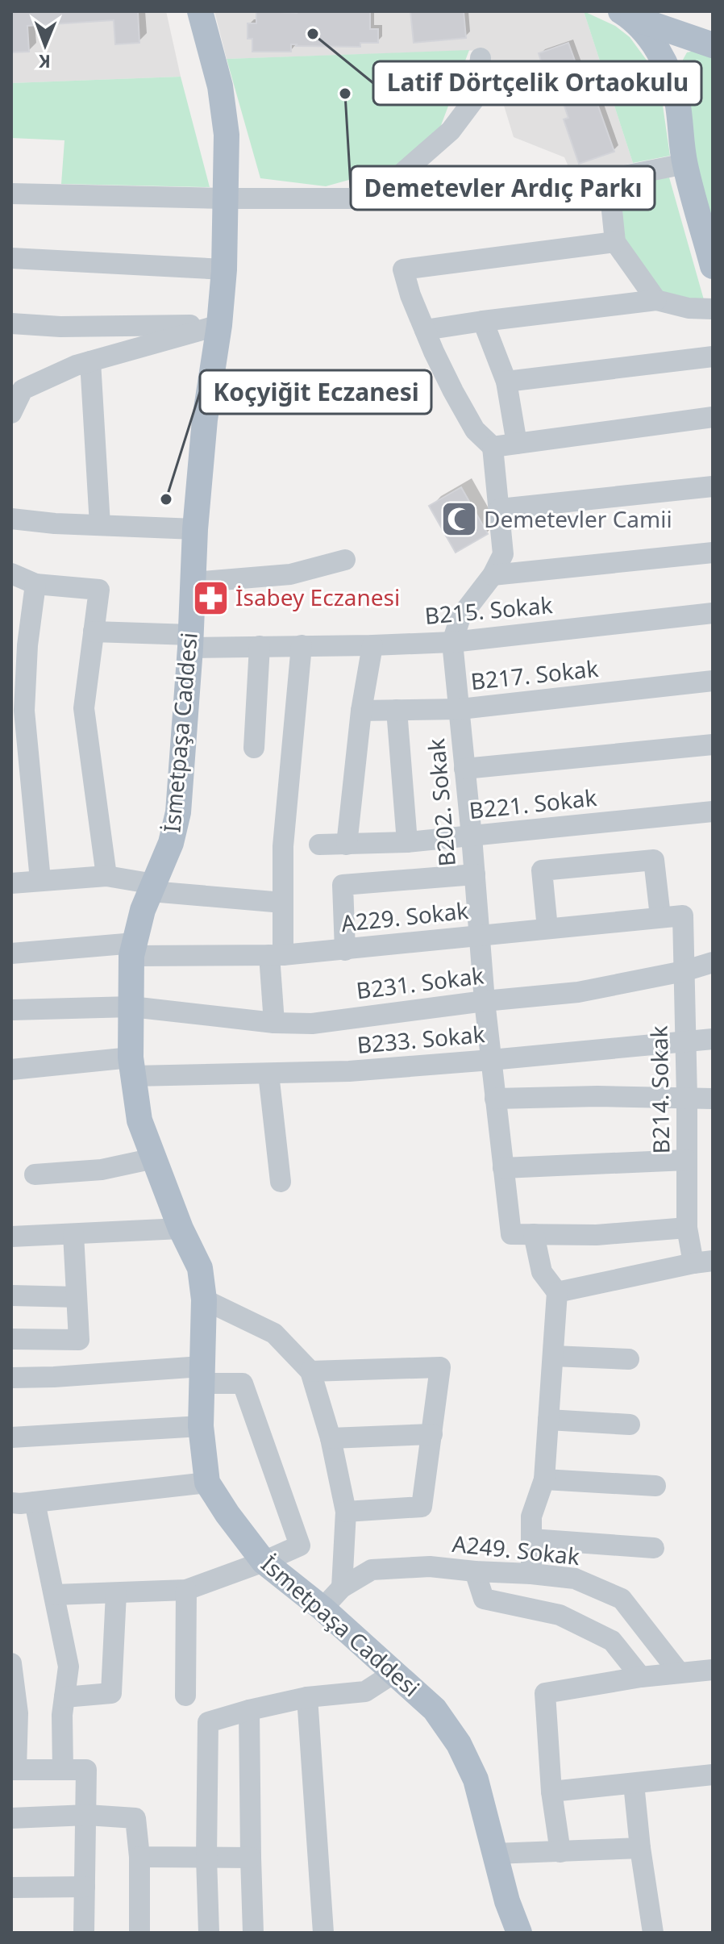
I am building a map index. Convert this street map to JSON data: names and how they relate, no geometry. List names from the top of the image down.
{
  "streets": {
    "main road": ["İsmetpaşa Caddesi"],
    "street": [
      "B215. Sokak",
      "B217. Sokak",
      "B202. Sokak",
      "B221. Sokak",
      "A229. Sokak",
      "B231. Sokak",
      "B233. Sokak",
      "B214. Sokak",
      "A249. Sokak"
    ]
  },
  "crossings": [
    ["B215. Sokak", "İsmetpaşa Caddesi"],
    ["B215. Sokak", "B202. Sokak"],
    ["B217. Sokak", "B202. Sokak"],
    ["İsmetpaşa Caddesi", "A229. Sokak"],
    ["İsmetpaşa Caddesi", "B231. Sokak"],
    ["İsmetpaşa Caddesi", "B233. Sokak"],
    ["İsmetpaşa Caddesi", "A249. Sokak"],
    ["B202. Sokak", "B221. Sokak"],
    ["B202. Sokak", "A229. Sokak"],
    ["B202. Sokak", "B231. Sokak"],
    ["B202. Sokak", "B233. Sokak"],
    ["A229. Sokak", "B214. Sokak"],
    ["B231. Sokak", "B214. Sokak"],
    ["B233. Sokak", "B214. Sokak"]
  ],
  "places": {
    "other": ["Latif Dörtçelik Ortaokulu", "Demetevler Ardıç Parkı", "Koçyiğit Eczanesi"],
    "mosque": ["Demetevler Camii"],
    "pharmacy": ["İsabey Eczanesi"]
  },
  "north": "bottom"
}
